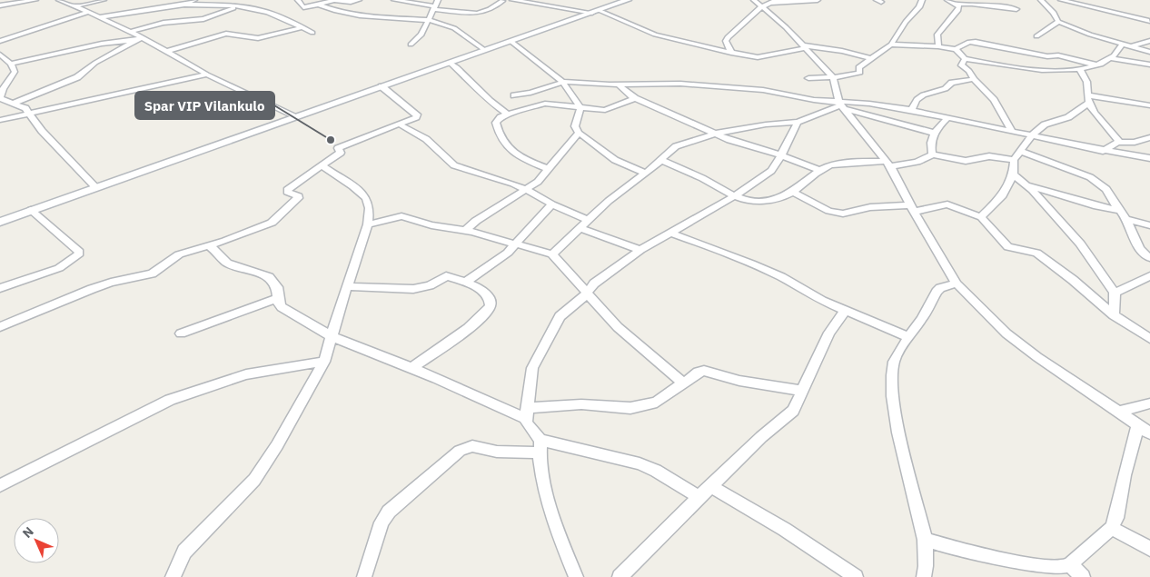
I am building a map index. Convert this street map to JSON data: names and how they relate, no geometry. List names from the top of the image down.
{
  "places": ["Spar VIP Vilankulo"],
  "north": "top left"
}
